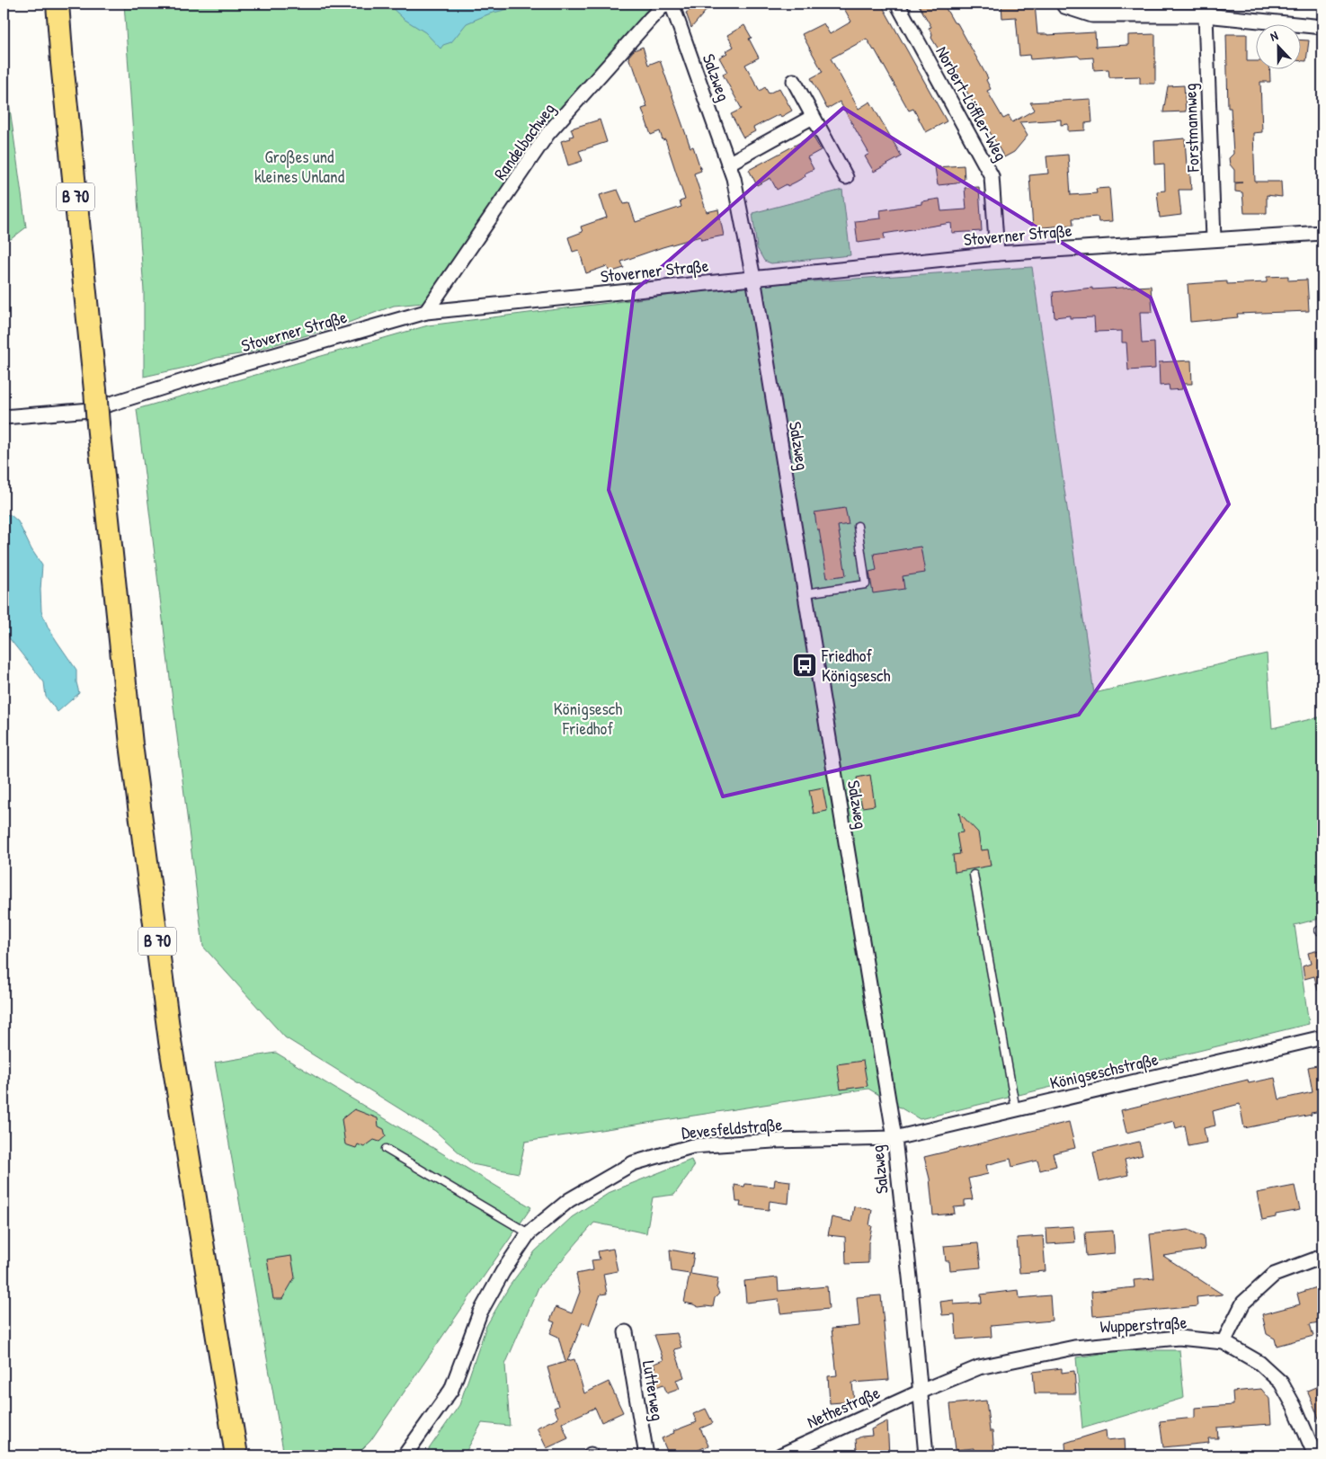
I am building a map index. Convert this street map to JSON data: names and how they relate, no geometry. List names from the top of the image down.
{
  "streets": {
    "highway": ["B 70"],
    "street": [
      "Salzweg",
      "Norbert-Löffler-Weg",
      "Forstmannweg",
      "Randelbachweg",
      "Stoverner Straße",
      "Königseschstraße",
      "Devesfeldstraße",
      "Wupperstraße",
      "Lutterweg",
      "Nethestraße"
    ]
  },
  "crossings": [
    ["Salzweg", "Stoverner Straße"],
    ["Salzweg", "Königseschstraße"],
    ["Salzweg", "Devesfeldstraße"],
    ["Salzweg", "Wupperstraße"],
    ["Salzweg", "Nethestraße"],
    ["Norbert-Löffler-Weg", "Stoverner Straße"],
    ["Forstmannweg", "Stoverner Straße"],
    ["Randelbachweg", "Stoverner Straße"],
    ["Königseschstraße", "Devesfeldstraße"],
    ["Wupperstraße", "Nethestraße"]
  ],
  "parks": ["Großes und kleines Unland", "Königsesch Friedhof"],
  "places": {
    "bus stop": ["Friedhof Königsesch"]
  },
  "north": "top"
}
